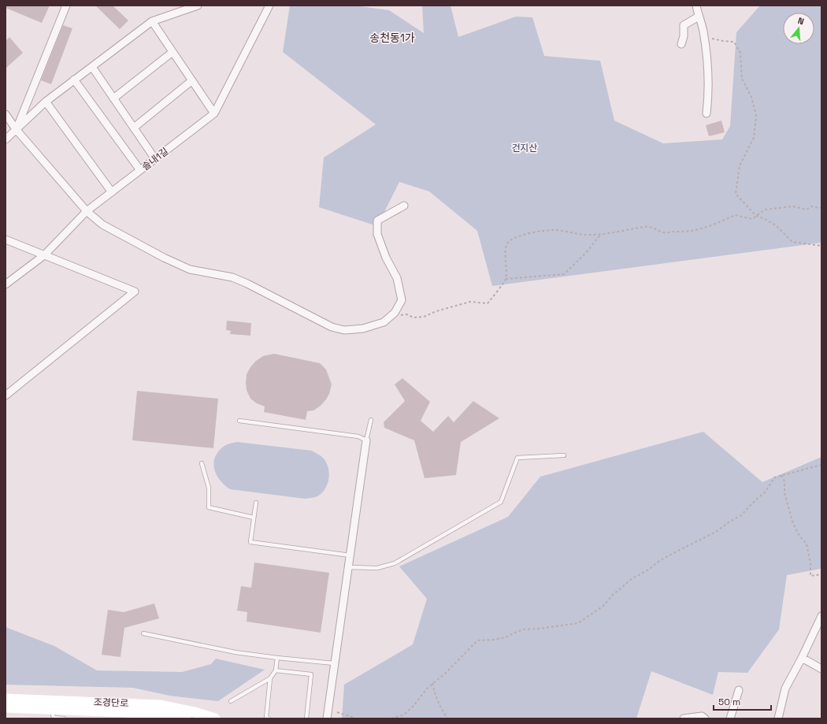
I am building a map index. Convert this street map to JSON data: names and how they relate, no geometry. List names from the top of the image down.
{
  "streets": {
    "street": ["솔내1길", "조경단로"]
  },
  "districts": ["송천동1가"],
  "parks": ["건지산"],
  "scale_bar": "50 m",
  "north": "top"
}
